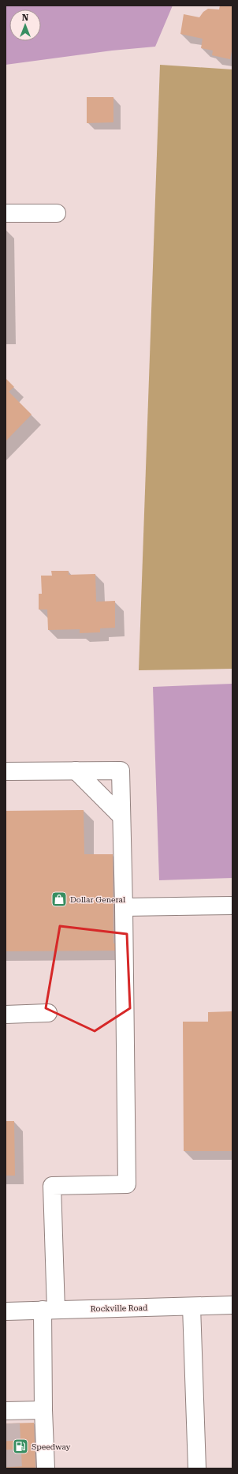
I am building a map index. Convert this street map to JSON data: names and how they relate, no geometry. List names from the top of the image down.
{
  "streets": {
    "main road": ["Rockville Road"]
  },
  "places": {
    "shop": ["Dollar General"],
    "fuel station": ["Speedway"]
  },
  "north": "top"
}
